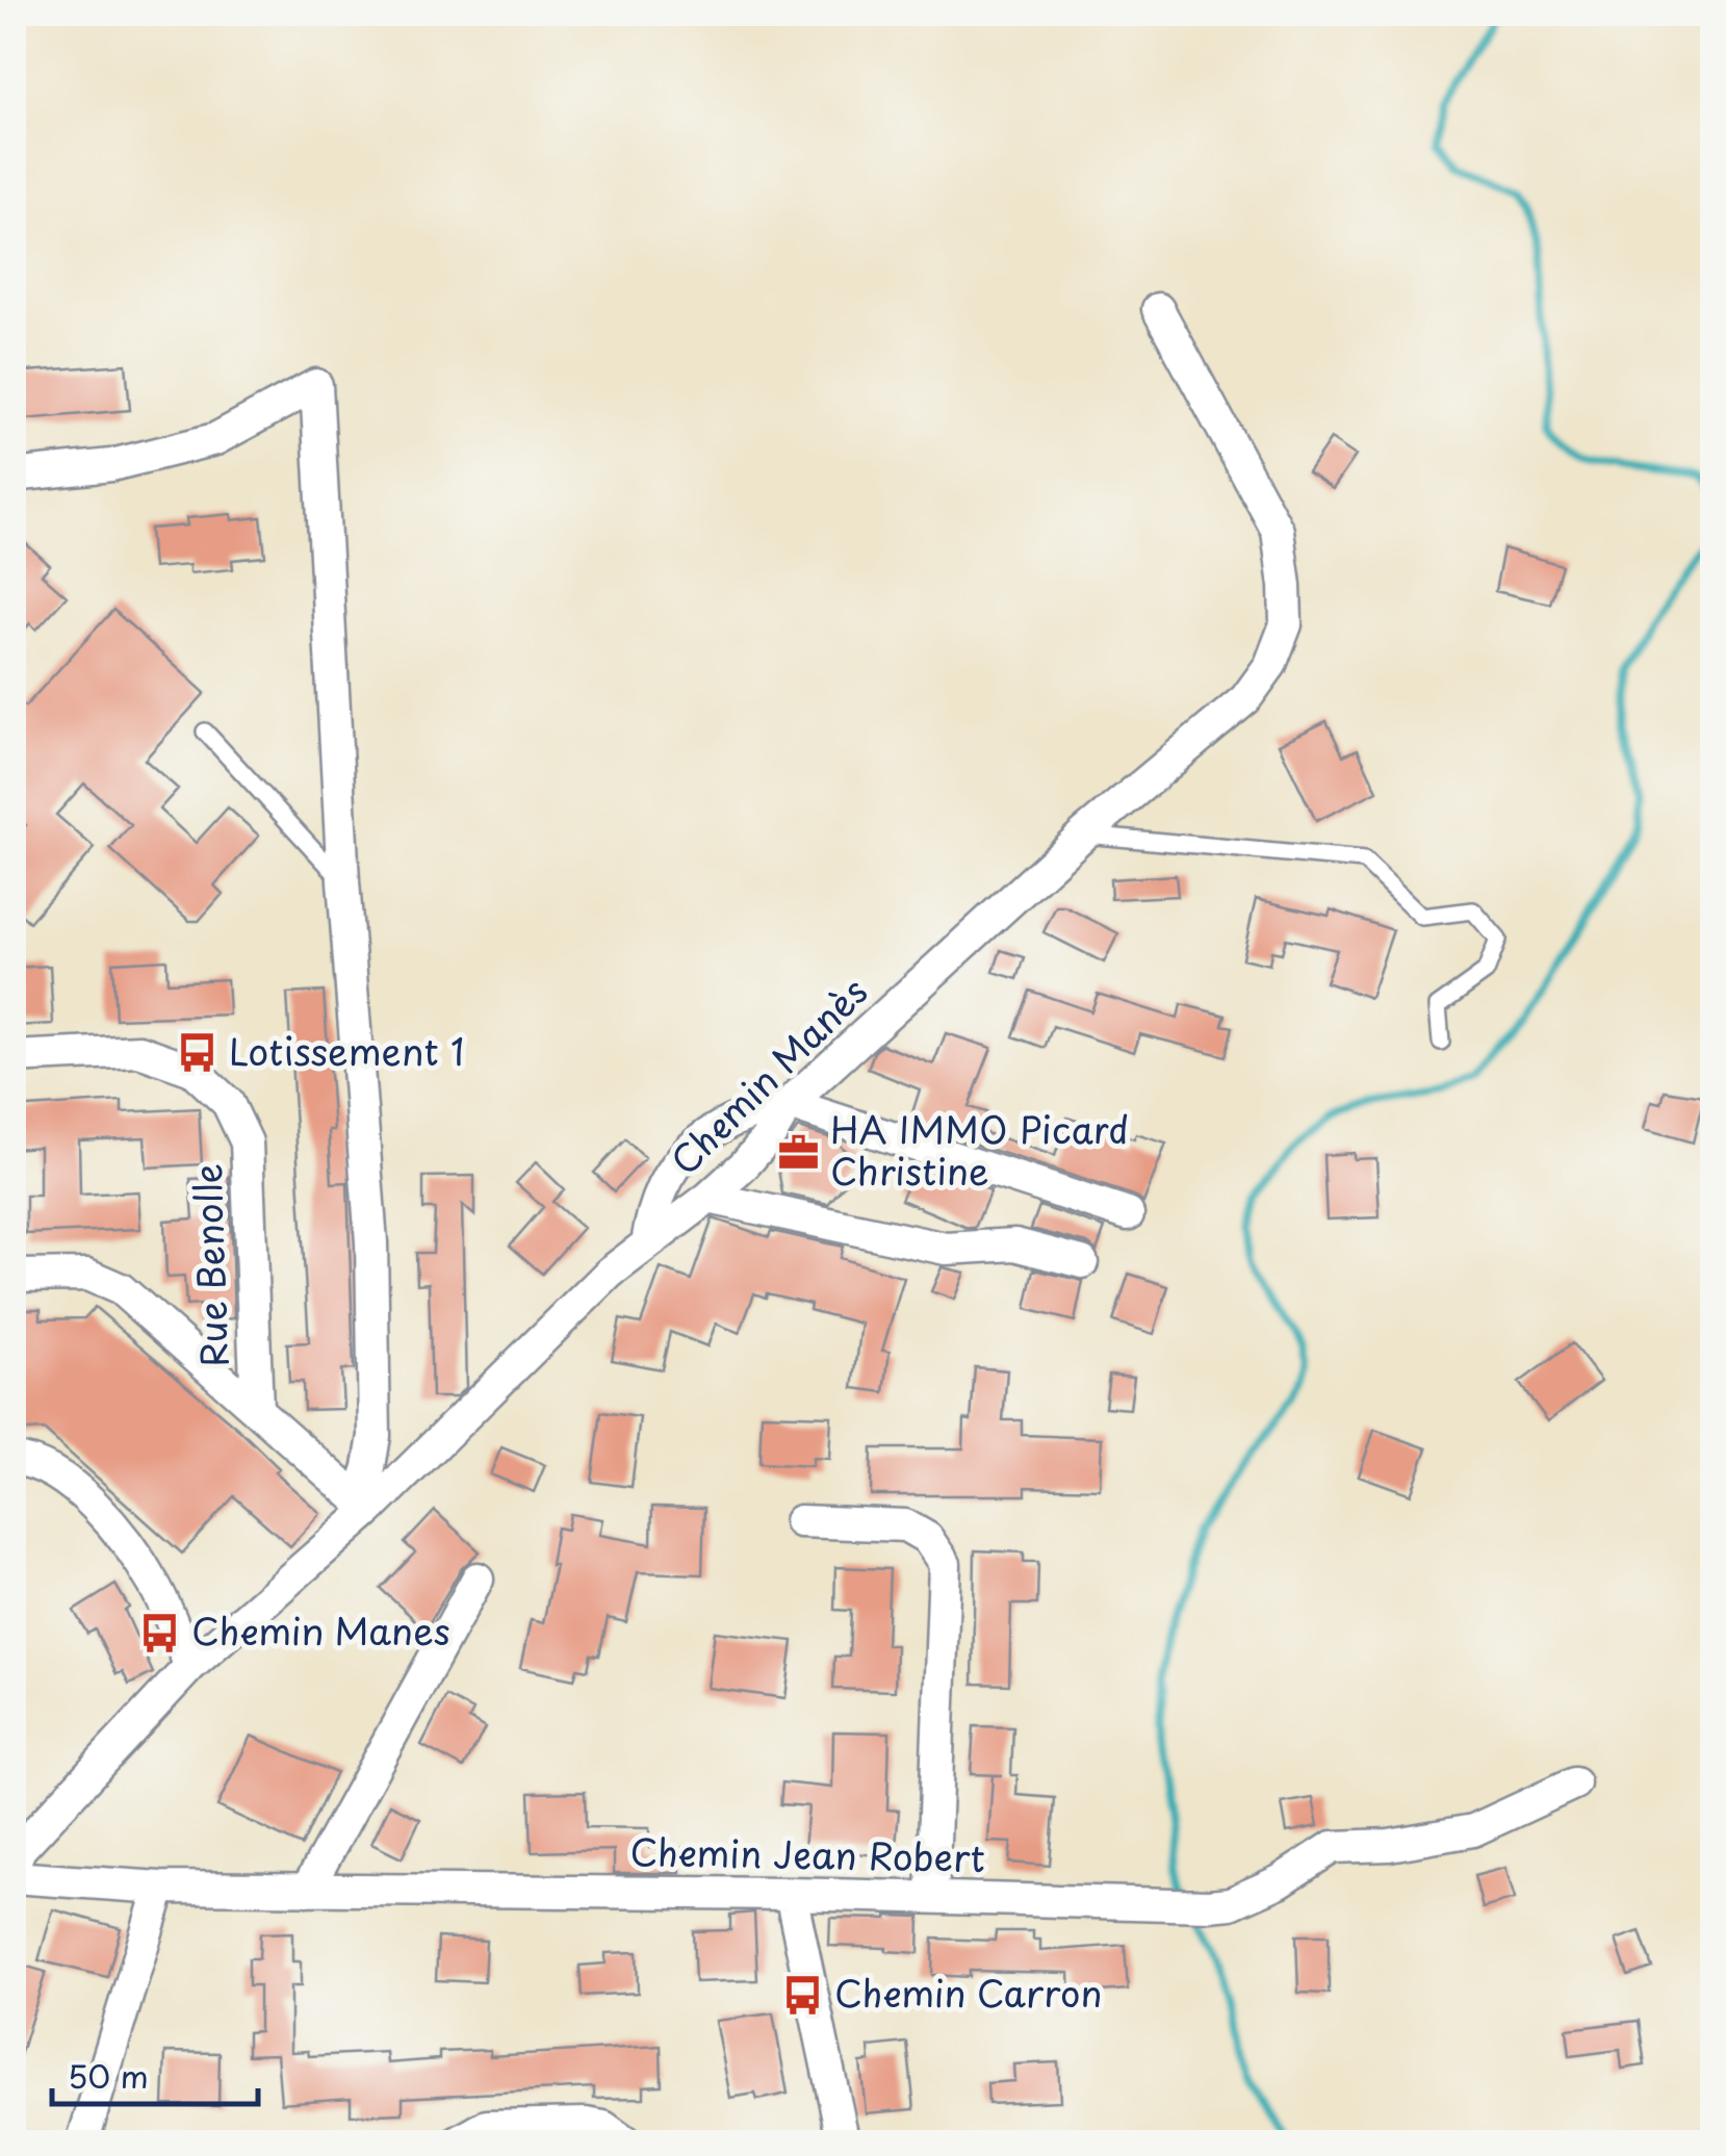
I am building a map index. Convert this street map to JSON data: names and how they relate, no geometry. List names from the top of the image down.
{
  "streets": {
    "street": ["Chemin Manès", "Rue Benolle", "Chemin Jean Robert"]
  },
  "crossings": [
    ["Chemin Manès", "Chemin Jean Robert"]
  ],
  "places": {
    "bus stop": ["Lotissement 1", "Chemin Manes", "Chemin Carron"],
    "office": ["HA IMMO Picard Christine"]
  },
  "scale_bar": "50 m"
}
